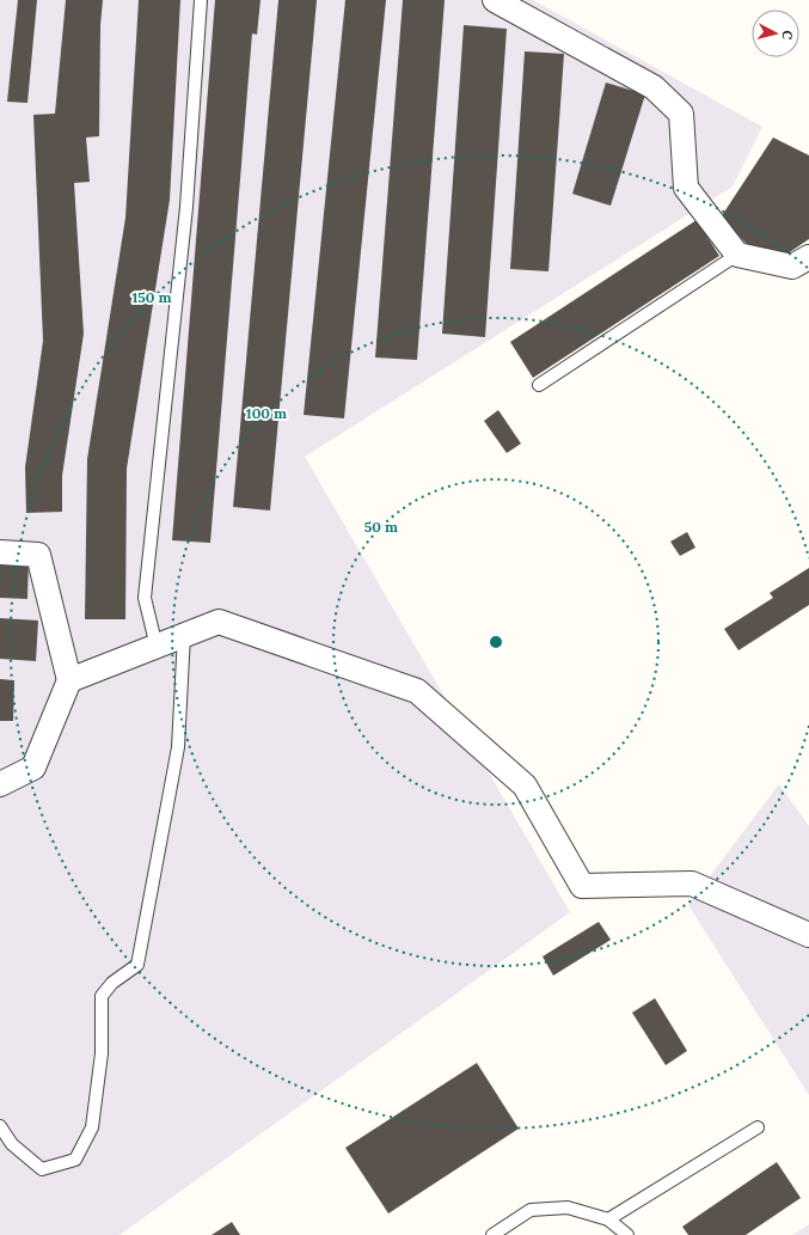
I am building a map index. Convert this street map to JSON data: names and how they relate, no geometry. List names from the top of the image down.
{
  "north": "right",
  "rings": ["150 m", "100 m", "50 m"]
}
